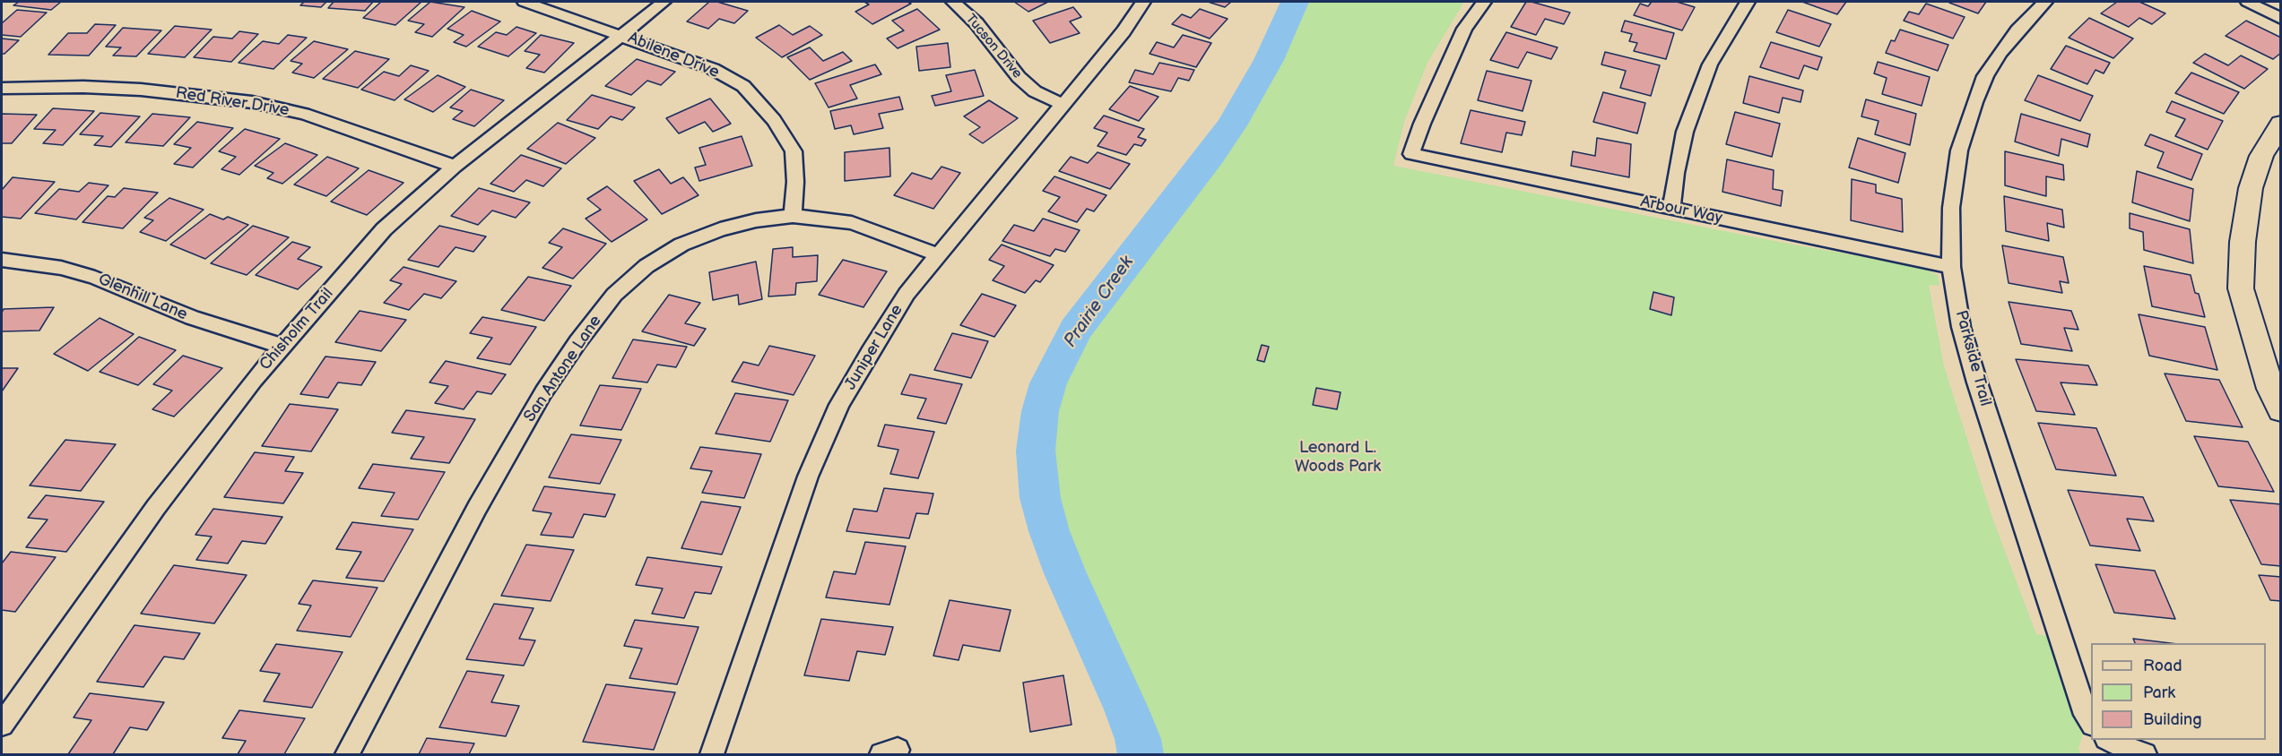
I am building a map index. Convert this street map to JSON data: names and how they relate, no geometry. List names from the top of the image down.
{
  "streets": {
    "street": [
      "Tucson Drive",
      "Abilene Drive",
      "Red River Drive",
      "Arbour Way",
      "Glenhill Lane",
      "Chisholm Trail",
      "Juniper Lane",
      "Parkside Trail",
      "San Antone Lane"
    ]
  },
  "crossings": [
    ["Tucson Drive", "Juniper Lane"],
    ["Abilene Drive", "Chisholm Trail"],
    ["Abilene Drive", "San Antone Lane"],
    ["Red River Drive", "Chisholm Trail"],
    ["Arbour Way", "Parkside Trail"],
    ["Glenhill Lane", "Chisholm Trail"],
    ["Juniper Lane", "San Antone Lane"]
  ],
  "water": ["Prairie Creek"],
  "parks": ["Leonard L. Woods Park"],
  "legend": ["Road", "Park", "Building"]
}
